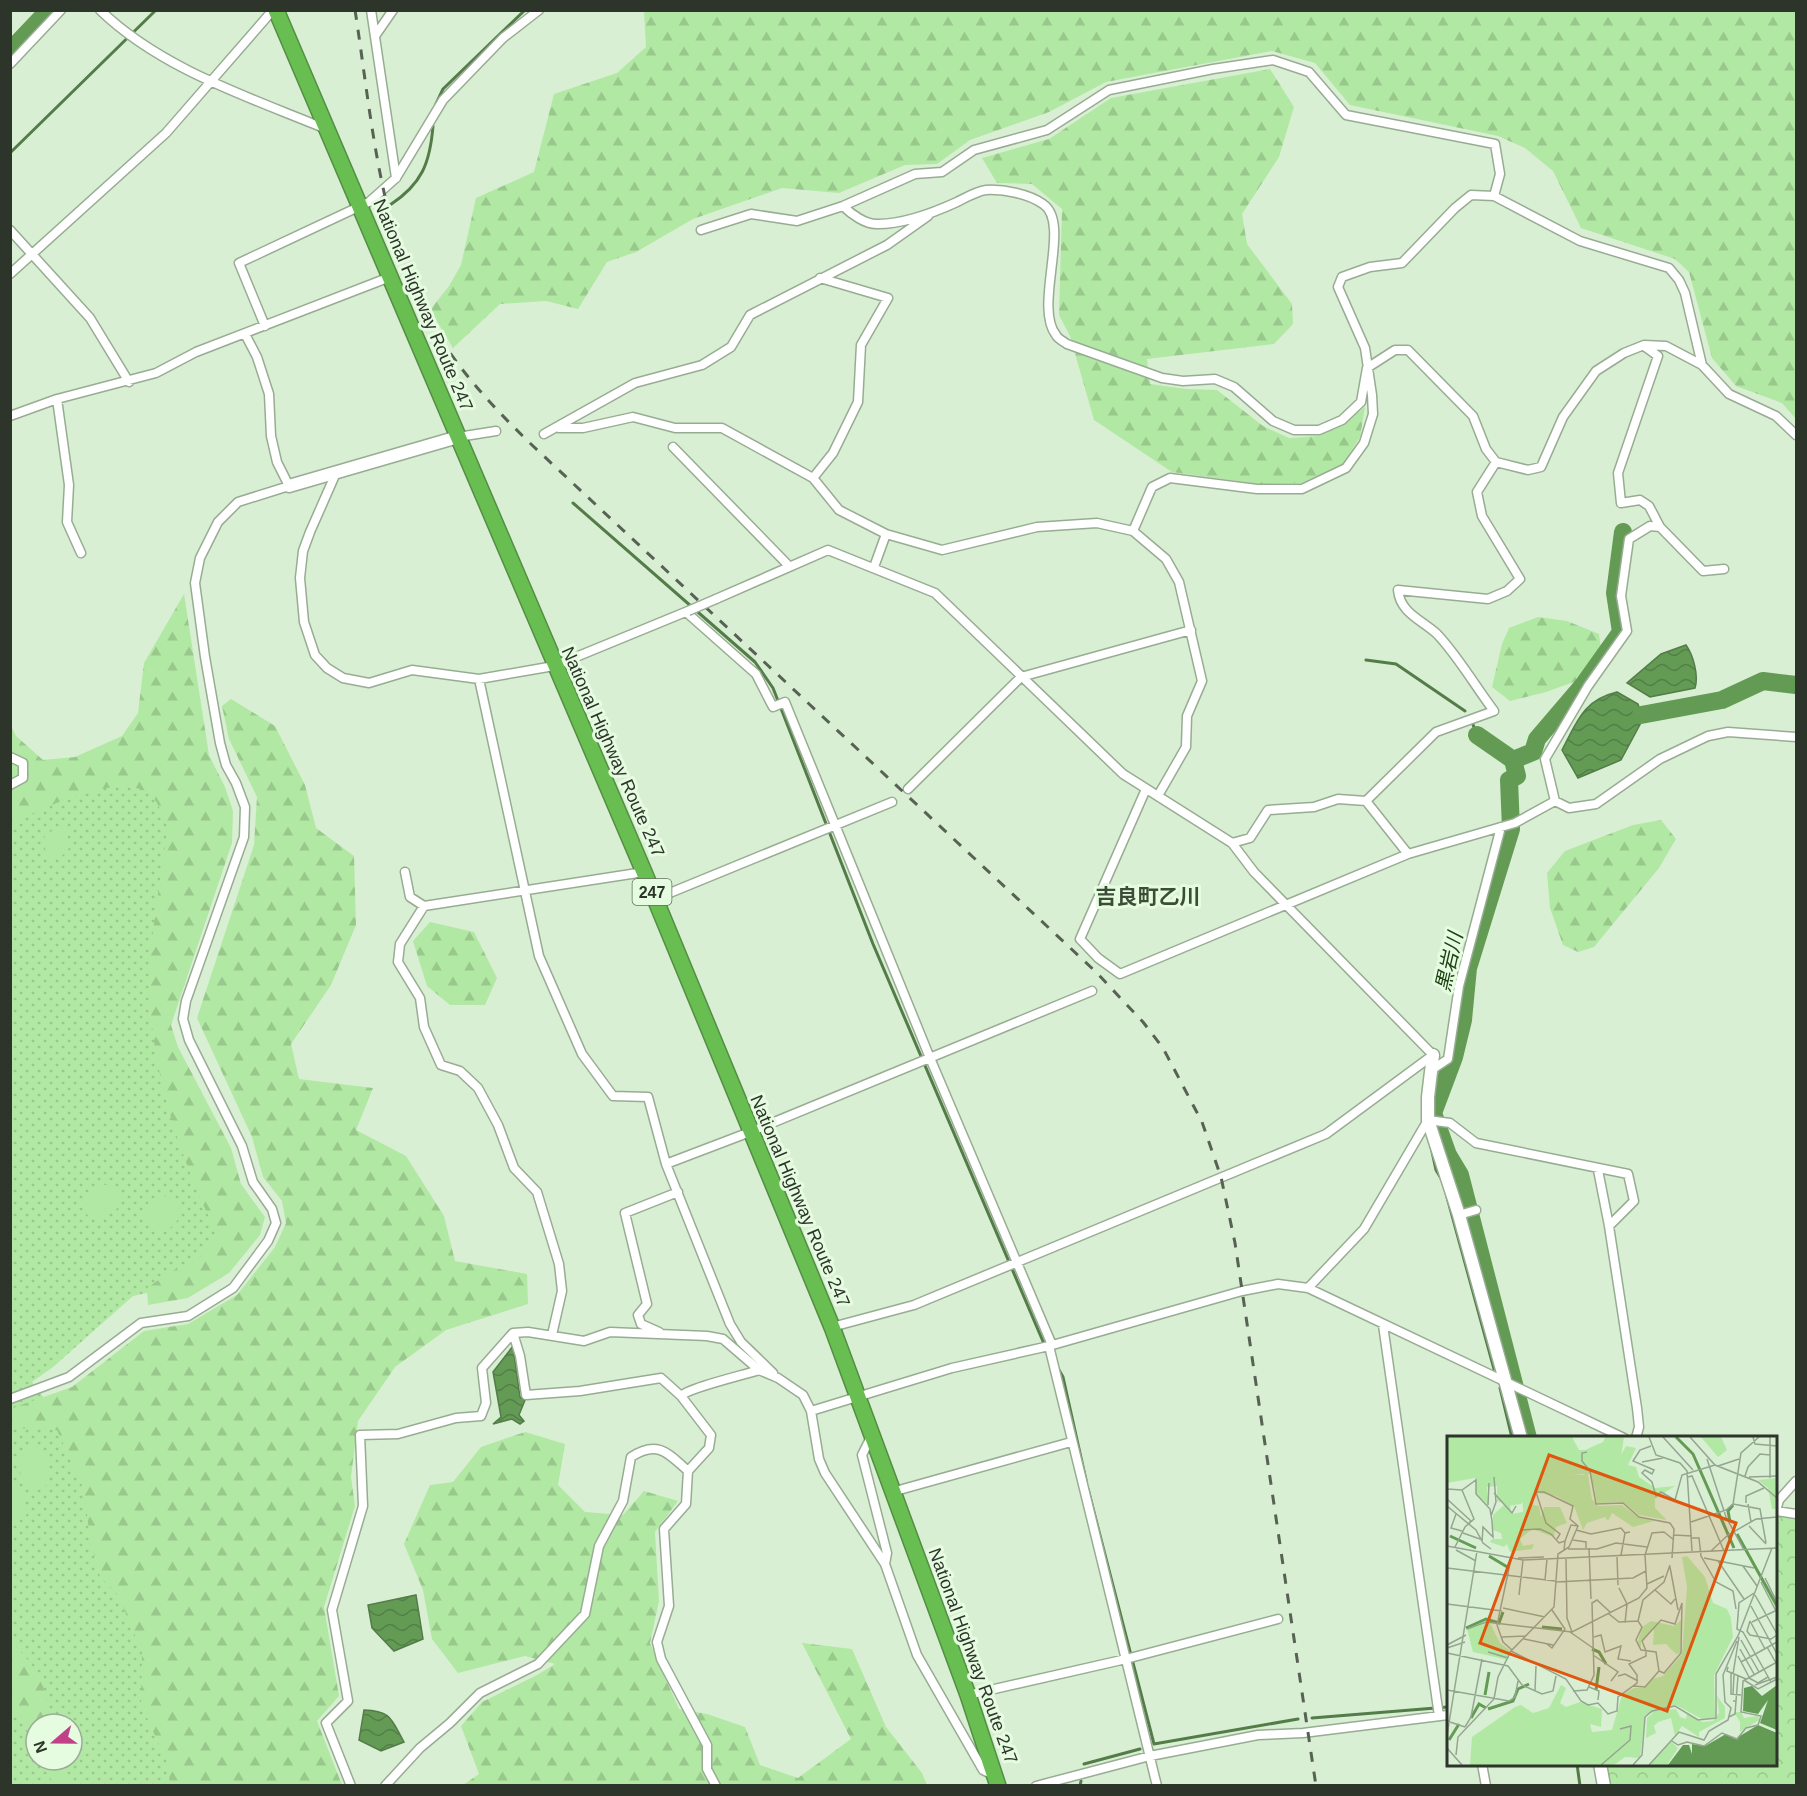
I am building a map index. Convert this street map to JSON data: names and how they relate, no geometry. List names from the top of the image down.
{
  "streets": {
    "highway": ["National Highway Route 247", "247"]
  },
  "districts": ["吉良町乙川"],
  "water": ["黒岩川"],
  "north": "left"
}
